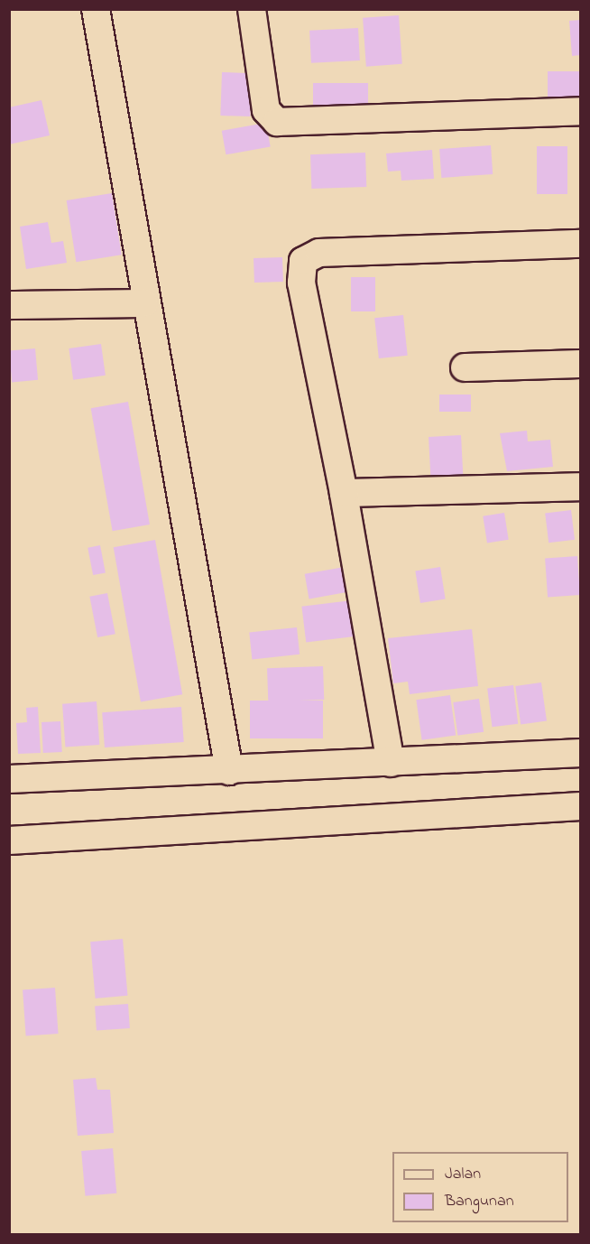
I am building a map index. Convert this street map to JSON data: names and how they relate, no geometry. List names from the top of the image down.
{
  "legend": ["Jalan", "Bangunan"]
}
